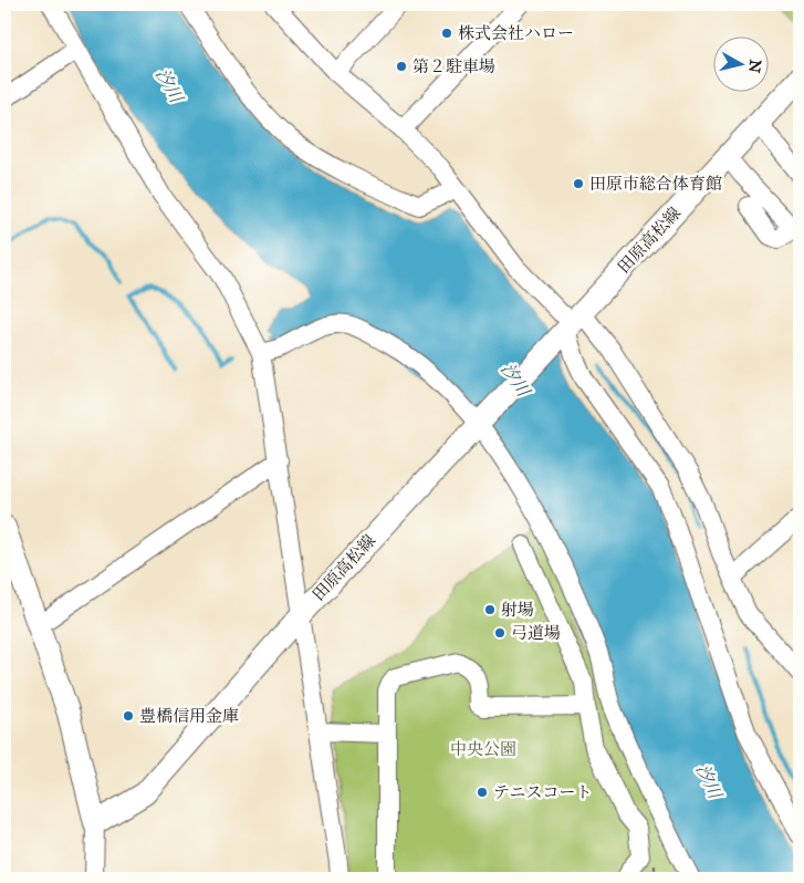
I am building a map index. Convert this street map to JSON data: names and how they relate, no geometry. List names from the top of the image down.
{
  "streets": {
    "main road": ["田原高松線"]
  },
  "water": ["汐川"],
  "parks": ["中央公園"],
  "places": [
    "株式会社ハロー",
    "第２駐車場",
    "田原市総合体育館",
    "射場",
    "弓道場",
    "豊橋信用金庫",
    "テニスコート"
  ],
  "north": "right"
}
